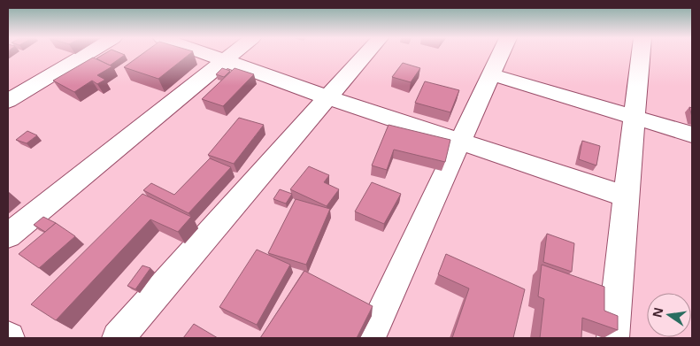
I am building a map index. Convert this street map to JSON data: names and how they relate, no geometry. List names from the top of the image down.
{
  "north": "left"
}
